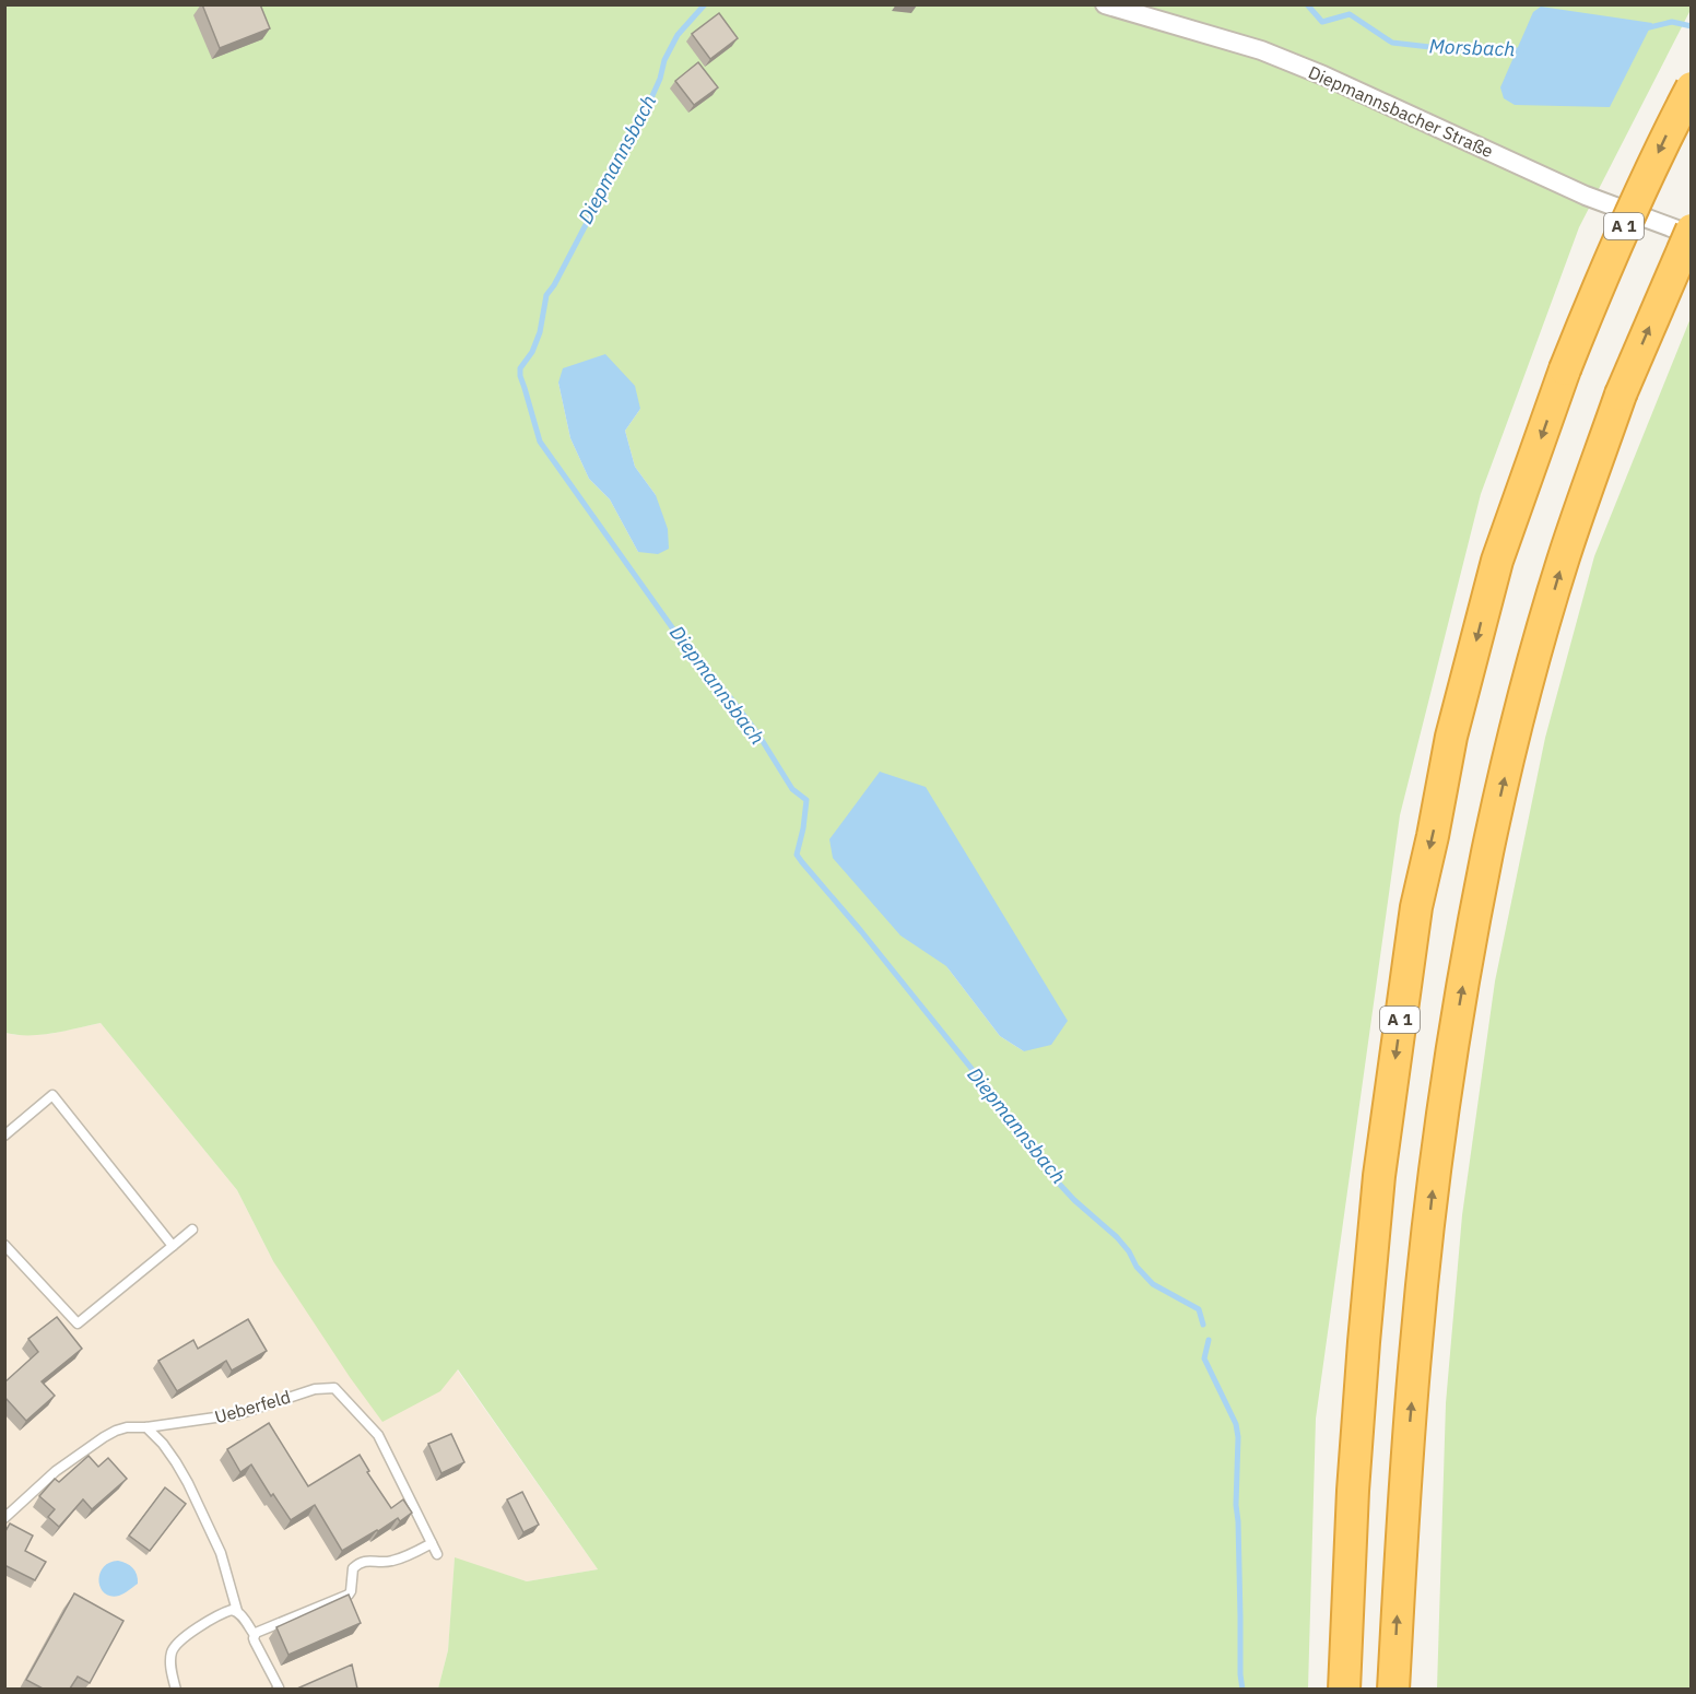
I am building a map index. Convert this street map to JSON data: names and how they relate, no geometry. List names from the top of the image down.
{
  "streets": {
    "highway": ["A 1"],
    "street": ["Diepmannsbacher Straße"],
    "lane": ["Ueberfeld"]
  },
  "water": ["Morsbach", "Diepmannsbach"]
}
